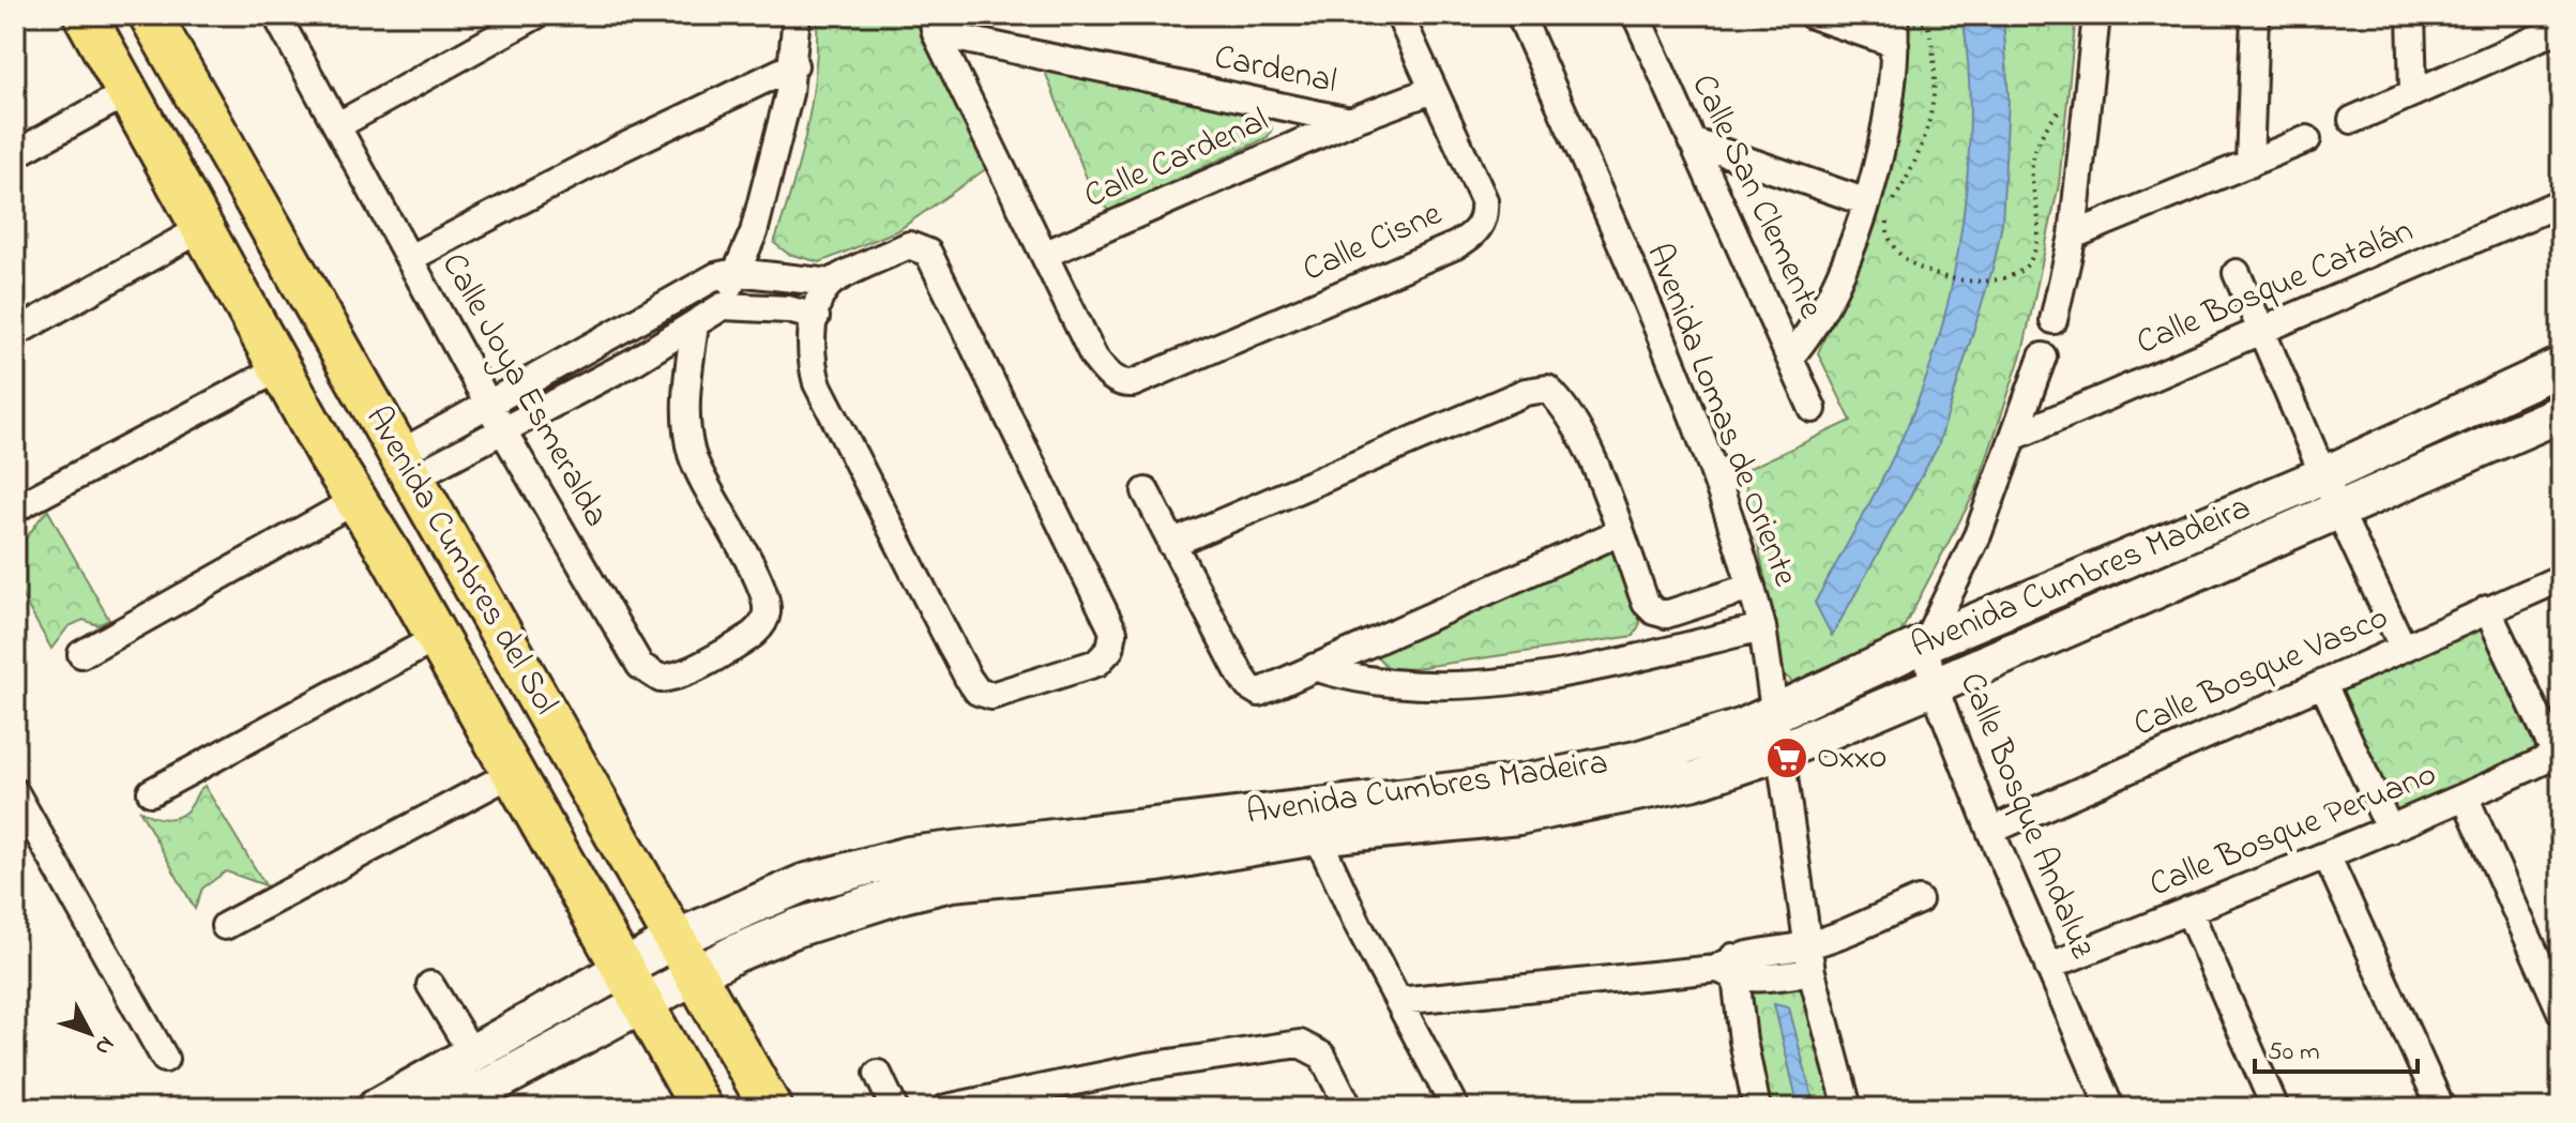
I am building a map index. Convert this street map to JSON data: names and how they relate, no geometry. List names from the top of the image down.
{
  "streets": {
    "main road": ["Avenida Cumbres del Sol"],
    "street": [
      "Cardenal",
      "Calle Cardenal",
      "Calle San Clemente",
      "Calle Cisne",
      "Calle Bosque Catalán",
      "Calle Joya Esmeralda",
      "Avenida Lomas de Oriente",
      "Avenida Cumbres Madeira",
      "Calle Bosque Vasco",
      "Calle Bosque Andaluz",
      "Calle Bosque Peruano"
    ]
  },
  "crossings": [
    ["Cardenal", "Calle Cardenal"],
    ["Calle Cardenal", "Calle Cisne"],
    ["Calle Bosque Catalán", "Calle Bosque Andaluz"],
    ["Avenida Lomas de Oriente", "Avenida Cumbres Madeira"],
    ["Avenida Cumbres del Sol", "Avenida Cumbres Madeira"],
    ["Avenida Cumbres Madeira", "Calle Bosque Andaluz"],
    ["Calle Bosque Vasco", "Calle Bosque Andaluz"],
    ["Calle Bosque Andaluz", "Calle Bosque Peruano"]
  ],
  "places": {
    "supermarket": ["Oxxo"]
  },
  "scale_bar": "50 m",
  "north": "bottom right"
}
